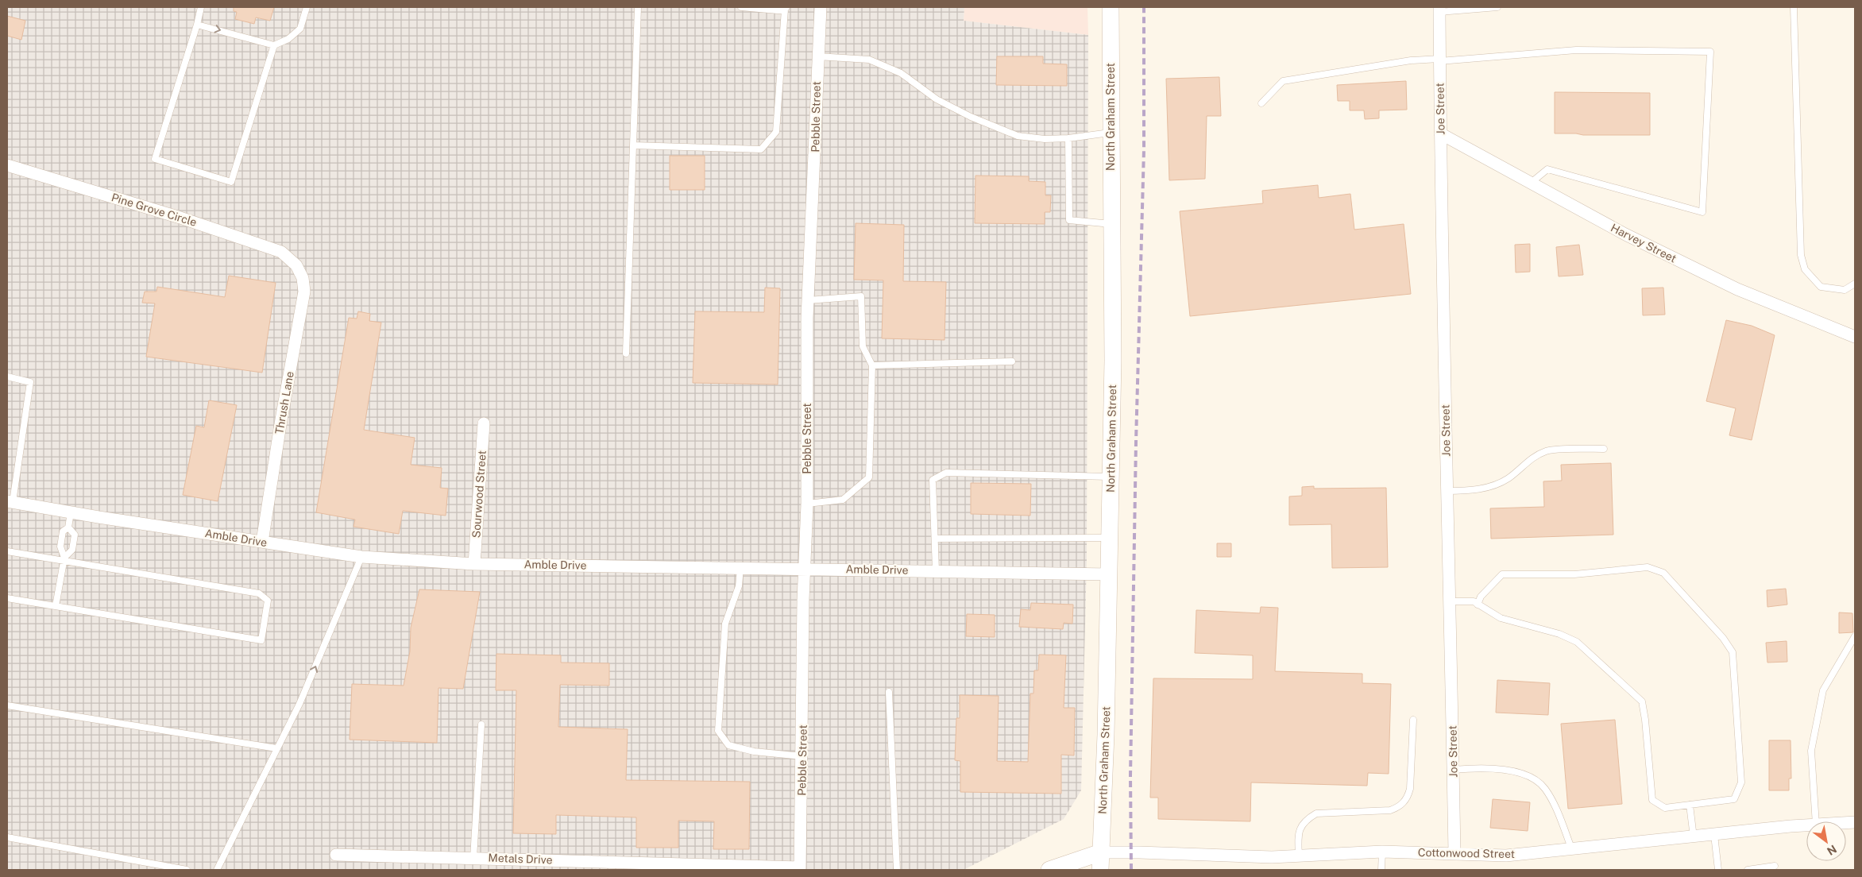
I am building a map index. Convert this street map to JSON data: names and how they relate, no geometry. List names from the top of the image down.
{
  "streets": {
    "main road": ["North Graham Street"],
    "street": [
      "Joe Street",
      "Pebble Street",
      "Pine Grove Circle",
      "Harvey Street",
      "Thrush Lane",
      "Sourwood Street",
      "Amble Drive",
      "Cottonwood Street",
      "Metals Drive"
    ]
  },
  "crossings": [
    ["Joe Street", "Harvey Street"],
    ["Joe Street", "Cottonwood Street"],
    ["Pebble Street", "Amble Drive"],
    ["Pebble Street", "Metals Drive"],
    ["North Graham Street", "Amble Drive"],
    ["North Graham Street", "Cottonwood Street"],
    ["Pine Grove Circle", "Thrush Lane"],
    ["Thrush Lane", "Amble Drive"],
    ["Sourwood Street", "Amble Drive"]
  ],
  "north": "bottom right"
}
